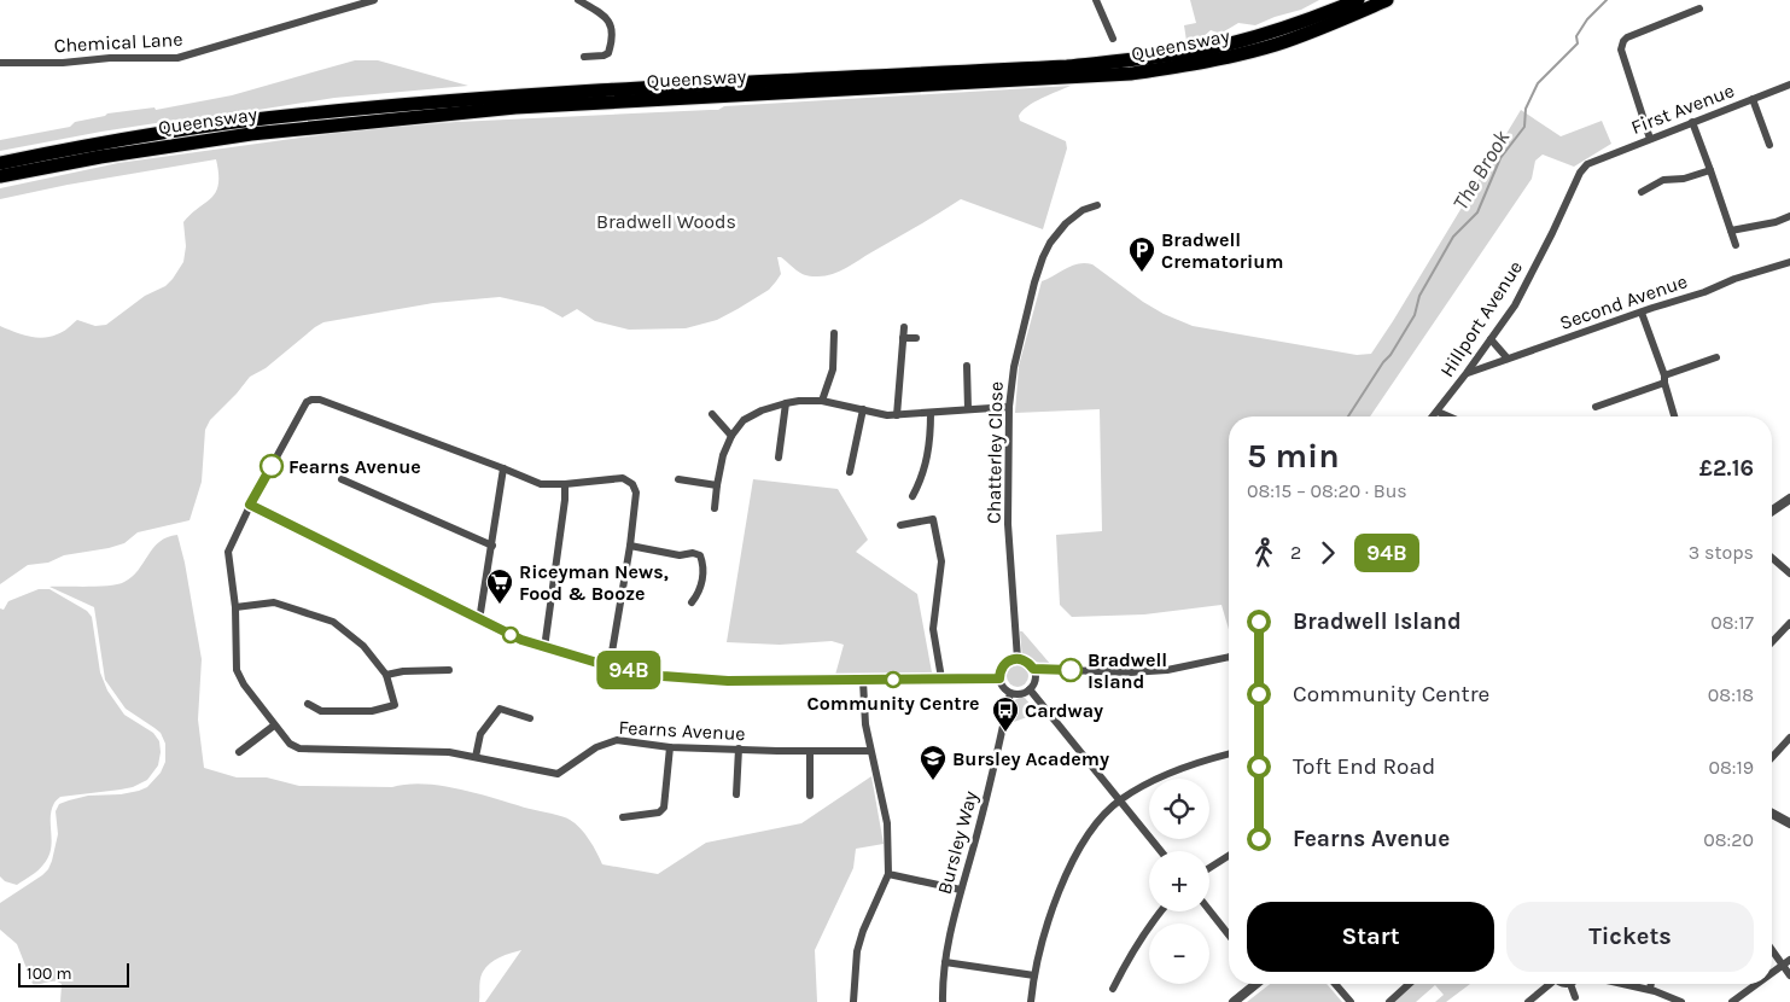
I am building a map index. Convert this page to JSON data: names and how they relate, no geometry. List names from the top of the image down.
{
  "streets": {
    "highway": ["Queensway"],
    "street": [
      "Chemical Lane",
      "First Avenue",
      "Second Avenue",
      "Hillport Avenue",
      "Chatterley Close",
      "Fearns Avenue",
      "Bursley Way"
    ]
  },
  "crossings": [
    ["First Avenue", "Hillport Avenue"],
    ["Second Avenue", "Hillport Avenue"],
    ["Chatterley Close", "Bursley Way"]
  ],
  "water": ["The Brook"],
  "parks": ["Bradwell Woods"],
  "places": {
    "parking": ["Bradwell Crematorium"],
    "other": ["Fearns Avenue", "Bradwell Island", "Community Centre"],
    "supermarket": ["Riceyman News, Food & Booze"],
    "bus stop": ["Cardway"],
    "school or university": ["Bursley Academy"]
  },
  "lines": ["bus line 94B"],
  "scale_bar": "100 m",
  "page": {
    "on_map": "94B",
    "heading": ["5 min", "08:15 – 08:20 · Bus", "£2.16"],
    "legs": ["2", "94B", "3 stops"],
    "list": [
      {
        "name": "Bradwell Island",
        "value": "08:17"
      },
      {
        "name": "Community Centre",
        "value": "08:18"
      },
      {
        "name": "Toft End Road",
        "value": "08:19"
      },
      {
        "name": "Fearns Avenue",
        "value": "08:20"
      }
    ],
    "map_buttons": ["+", "−"],
    "buttons": ["Start", "Tickets"],
    "scale": "100 m"
  }
}
